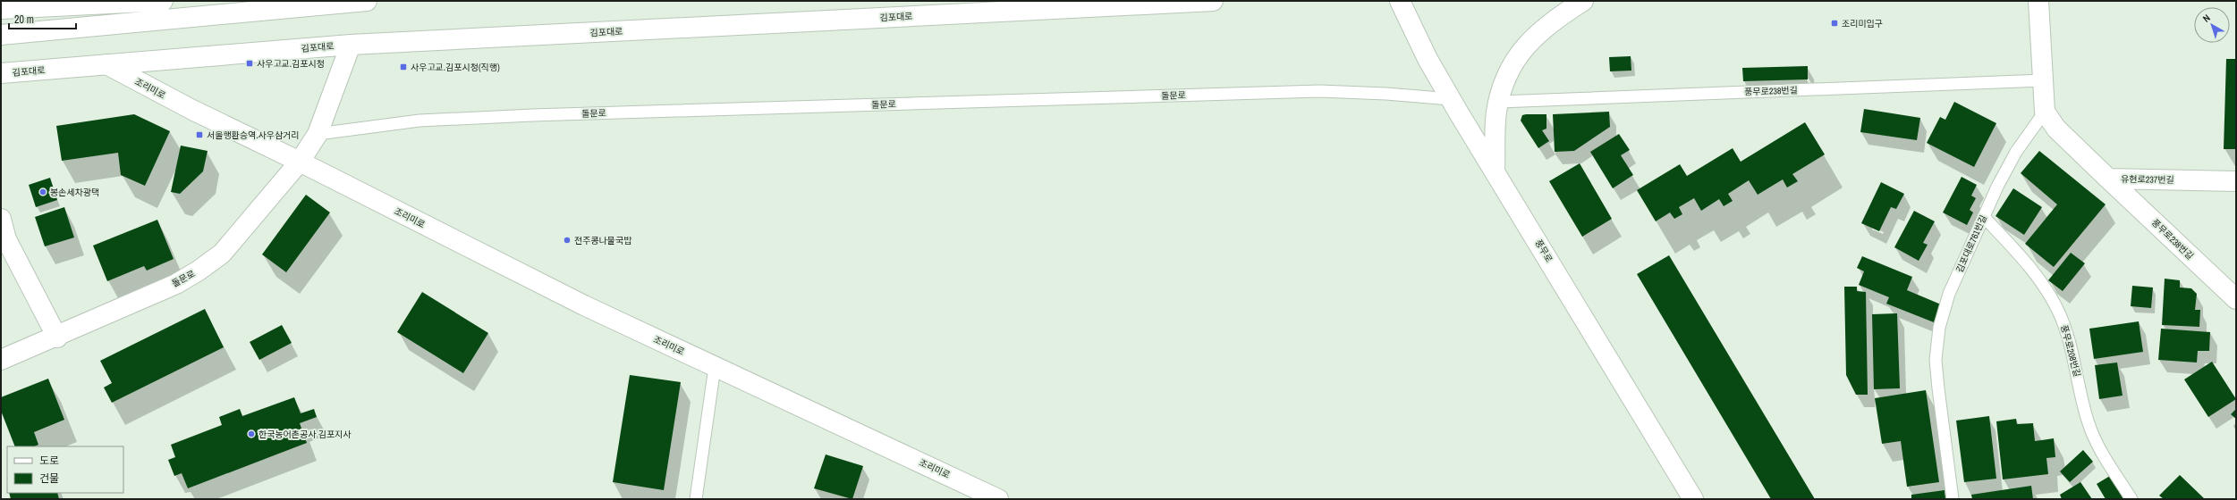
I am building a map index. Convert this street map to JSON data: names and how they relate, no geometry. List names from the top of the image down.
{
  "streets": {
    "street": [
      "김포대로",
      "조리미로",
      "풍무로238번길",
      "돌문로",
      "유현로237번길",
      "풍무로"
    ],
    "lane": ["김포대로761번길", "풍무로208번길"]
  },
  "crossings": [
    ["김포대로", "조리미로"],
    ["김포대로", "돌문로"],
    ["조리미로", "돌문로"],
    ["풍무로238번길", "유현로237번길"],
    ["돌문로", "풍무로"],
    ["유현로237번길", "김포대로761번길"],
    ["김포대로761번길", "풍무로208번길"]
  ],
  "places": {
    "transit": [
      "조리미입구",
      "사우고교.김포시청",
      "사우고교.김포시청(직행)",
      "서울행환승역.사우삼거리"
    ],
    "other": ["봉손세차광택", "전주콩나물국밥", "한국농어촌공사 김포지사"]
  },
  "legend": ["도로", "건물"],
  "scale_bar": "20 m",
  "north": "top left"
}
